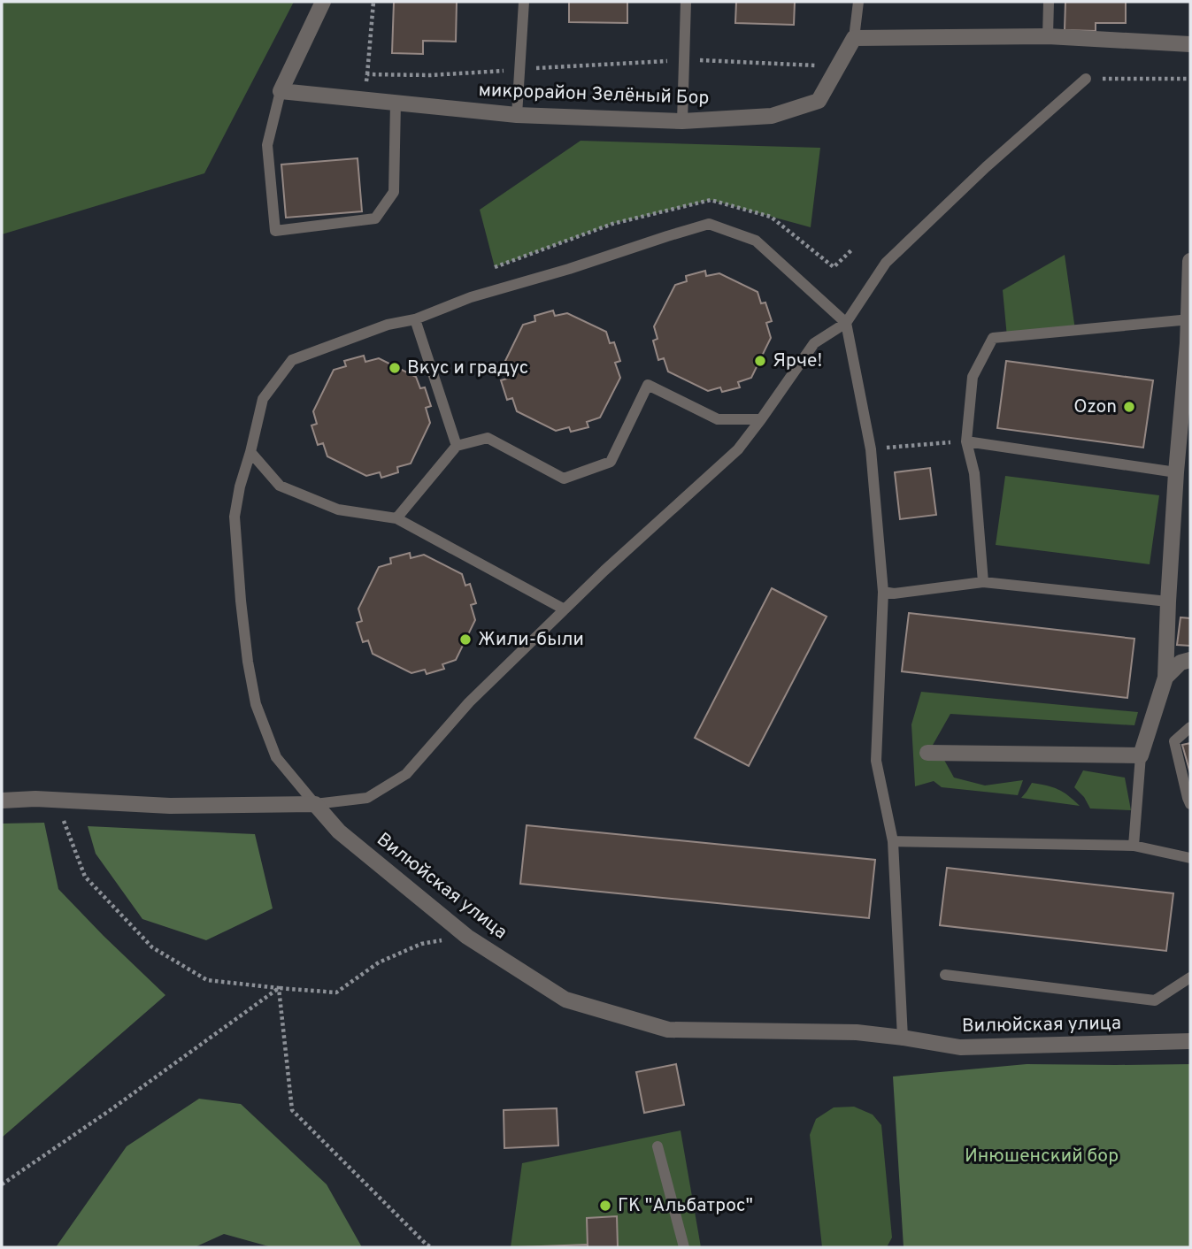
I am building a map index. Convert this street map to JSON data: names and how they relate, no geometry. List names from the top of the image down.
{
  "streets": {
    "street": ["микрорайон Зелёный Бор", "Вилюйская улица"]
  },
  "parks": ["Инюшенский бор"],
  "places": [
    "Ярче!",
    "Вкус и градус",
    "Ozon",
    "Жили-были",
    "ГК \"Альбатрос\""
  ]
}
